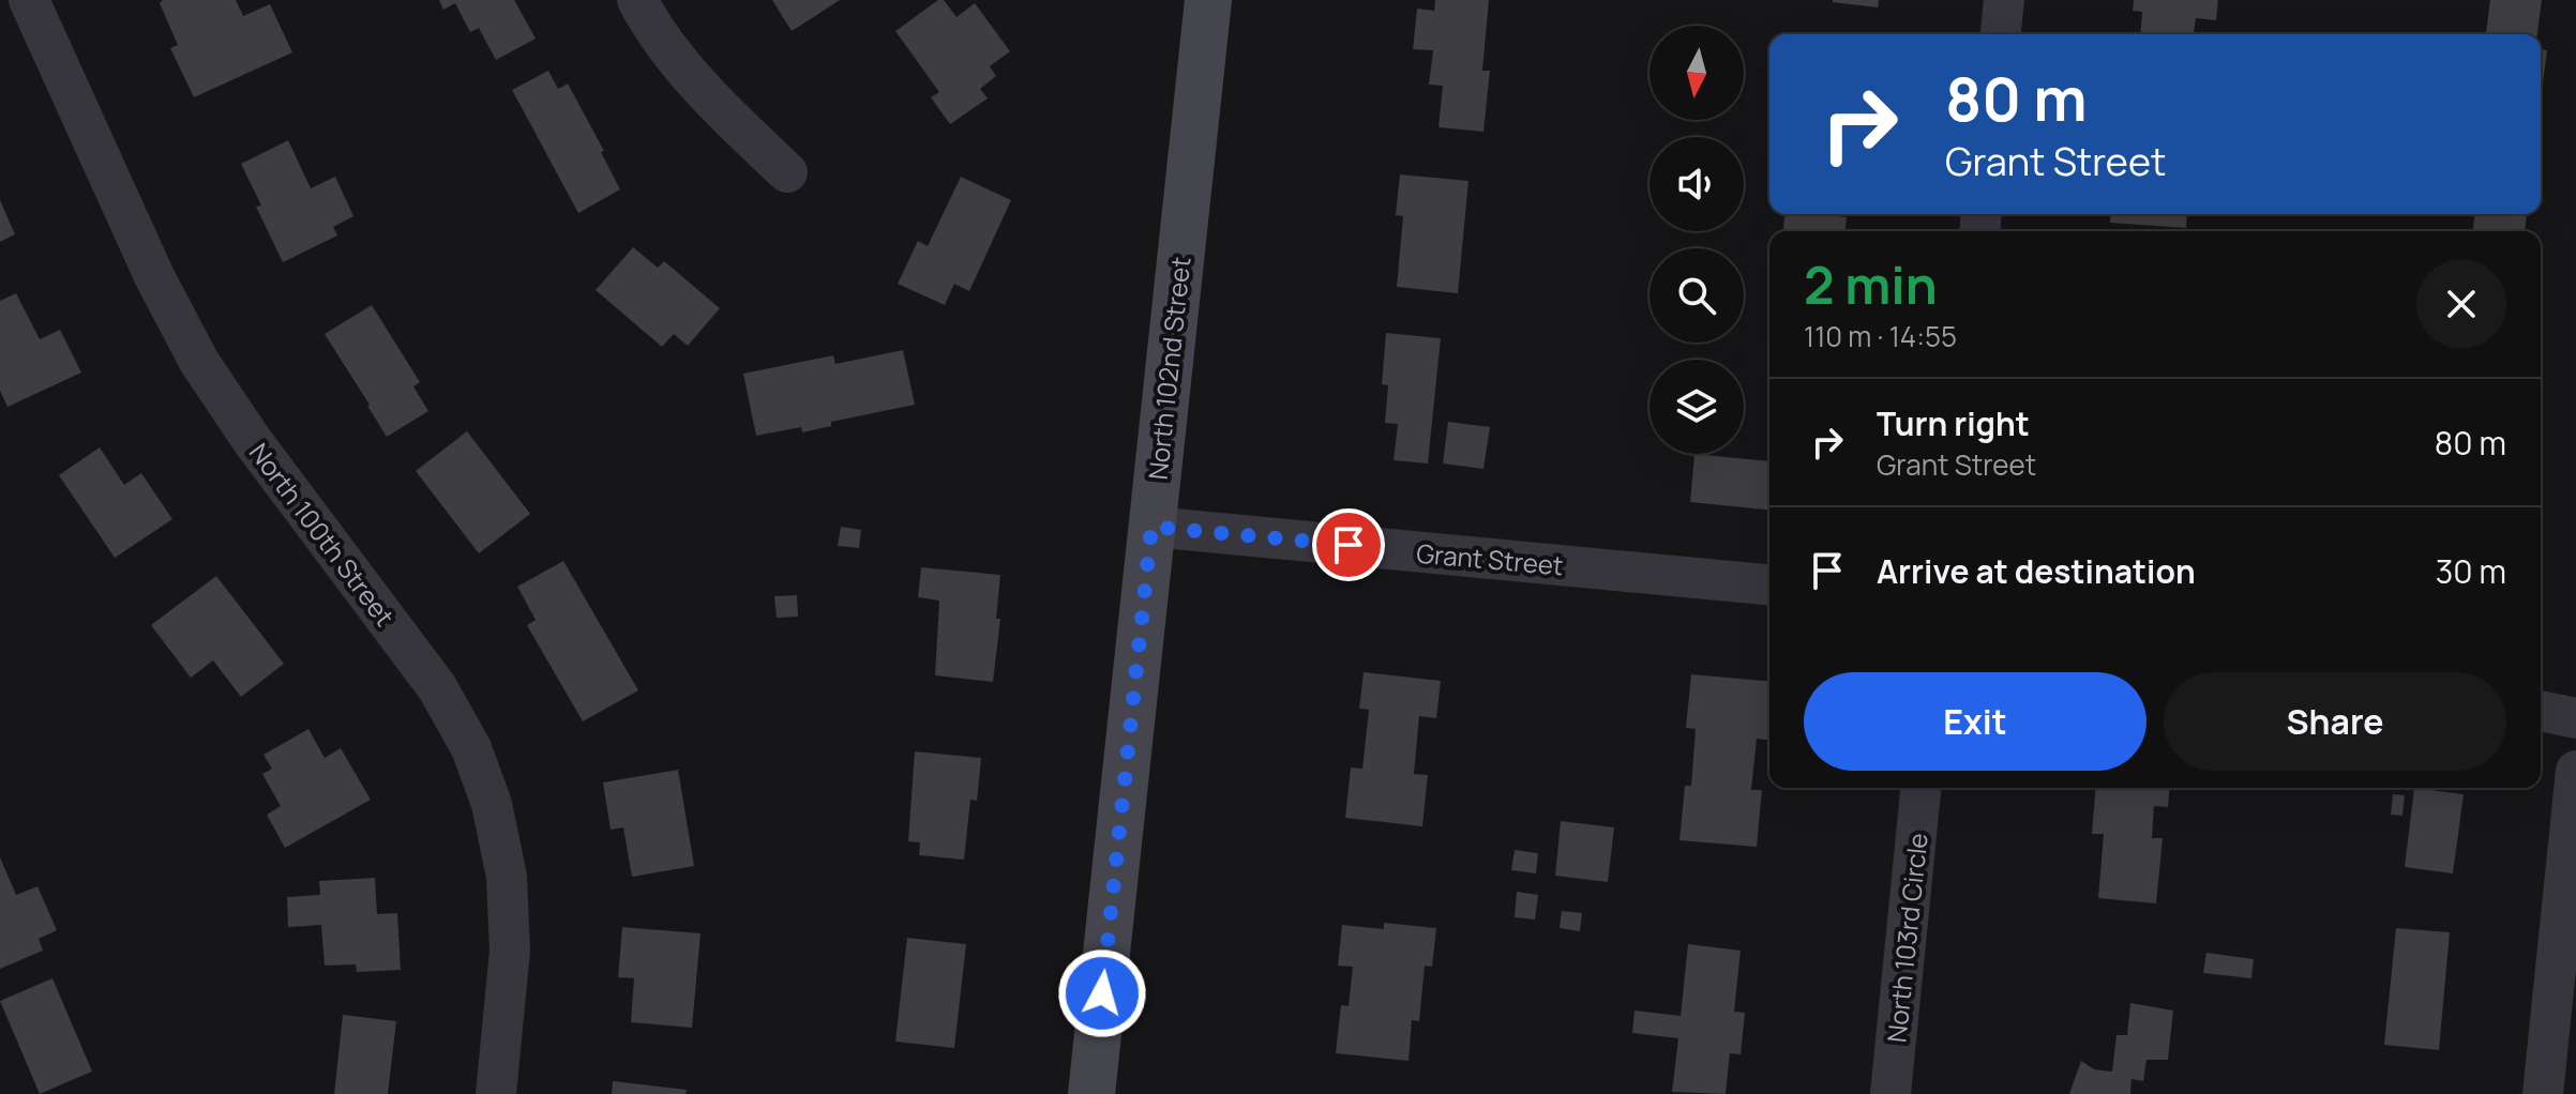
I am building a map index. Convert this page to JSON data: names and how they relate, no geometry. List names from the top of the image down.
{
  "streets": {
    "main road": ["North 102nd Street"],
    "street": ["North 100th Street", "Grant Street", "North 103rd Circle"]
  },
  "crossings": [
    ["North 102nd Street", "Grant Street"]
  ],
  "north": "bottom",
  "page": {
    "turn": ["80 m", "Grant Street"],
    "heading": ["2 min", "110 m · 14:55"],
    "list": [
      {
        "name": "Turn right",
        "note": "Grant Street",
        "value": "80 m"
      },
      {
        "name": "Arrive at destination",
        "value": "30 m"
      }
    ],
    "buttons": ["Exit", "Share"]
  }
}
